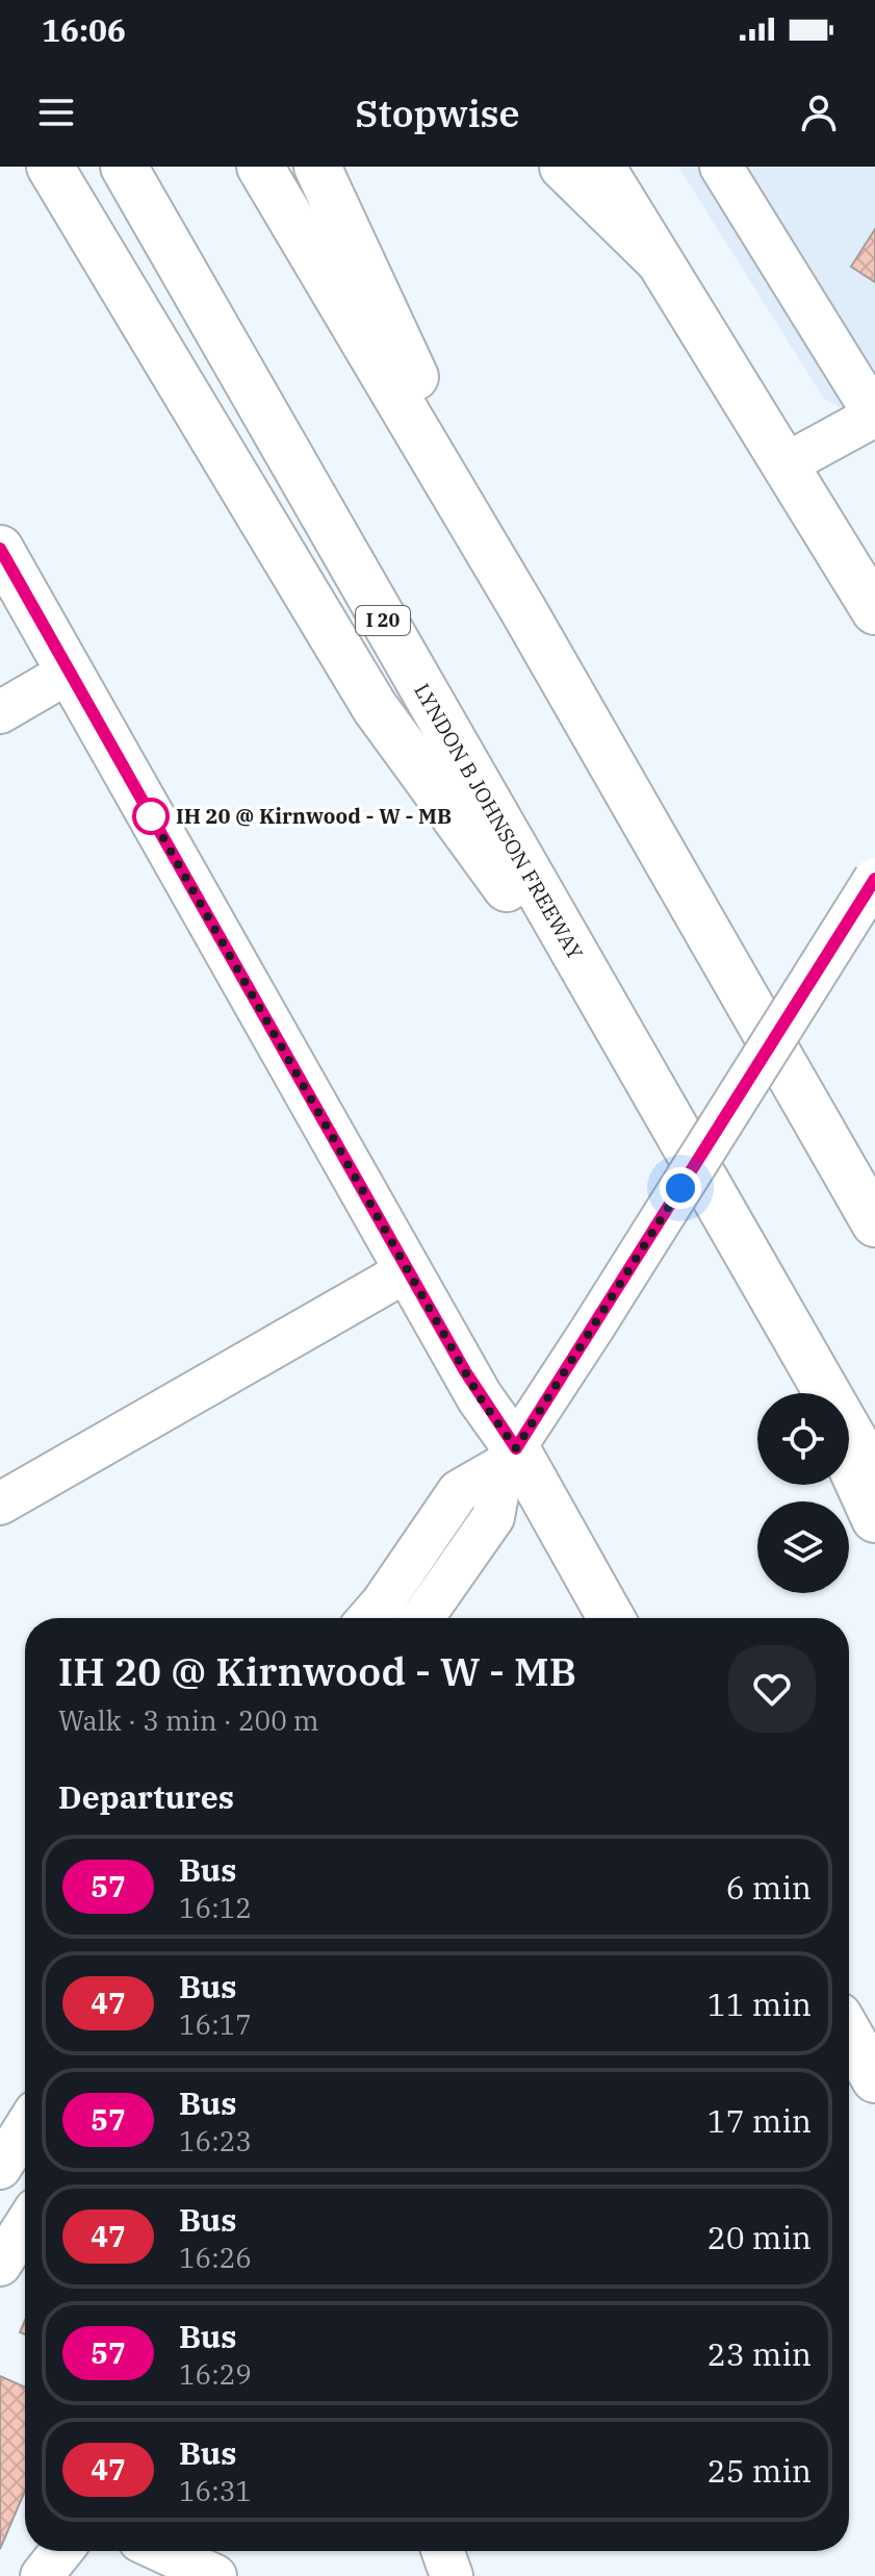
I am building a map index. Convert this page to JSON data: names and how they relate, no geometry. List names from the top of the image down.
{
  "streets": {
    "main road": ["I 20", "LYNDON B JOHNSON FREEWAY"]
  },
  "places": ["IH 20 @ Kirnwood - W - MB"],
  "lines": ["bus line 57"],
  "page": {
    "status": "16:06",
    "header": "Stopwise",
    "heading": [
      ["IH 20 @ Kirnwood - W - MB", "Walk · 3 min · 200 m"],
      "Departures"
    ],
    "list": [
      {
        "mark": "57",
        "name": "Bus",
        "note": "16:12",
        "value": "6 min"
      },
      {
        "mark": "47",
        "name": "Bus",
        "note": "16:17",
        "value": "11 min"
      },
      {
        "mark": "57",
        "name": "Bus",
        "note": "16:23",
        "value": "17 min"
      },
      {
        "mark": "47",
        "name": "Bus",
        "note": "16:26",
        "value": "20 min"
      },
      {
        "mark": "57",
        "name": "Bus",
        "note": "16:29",
        "value": "23 min"
      },
      {
        "mark": "47",
        "name": "Bus",
        "note": "16:31",
        "value": "25 min"
      }
    ]
  }
}
